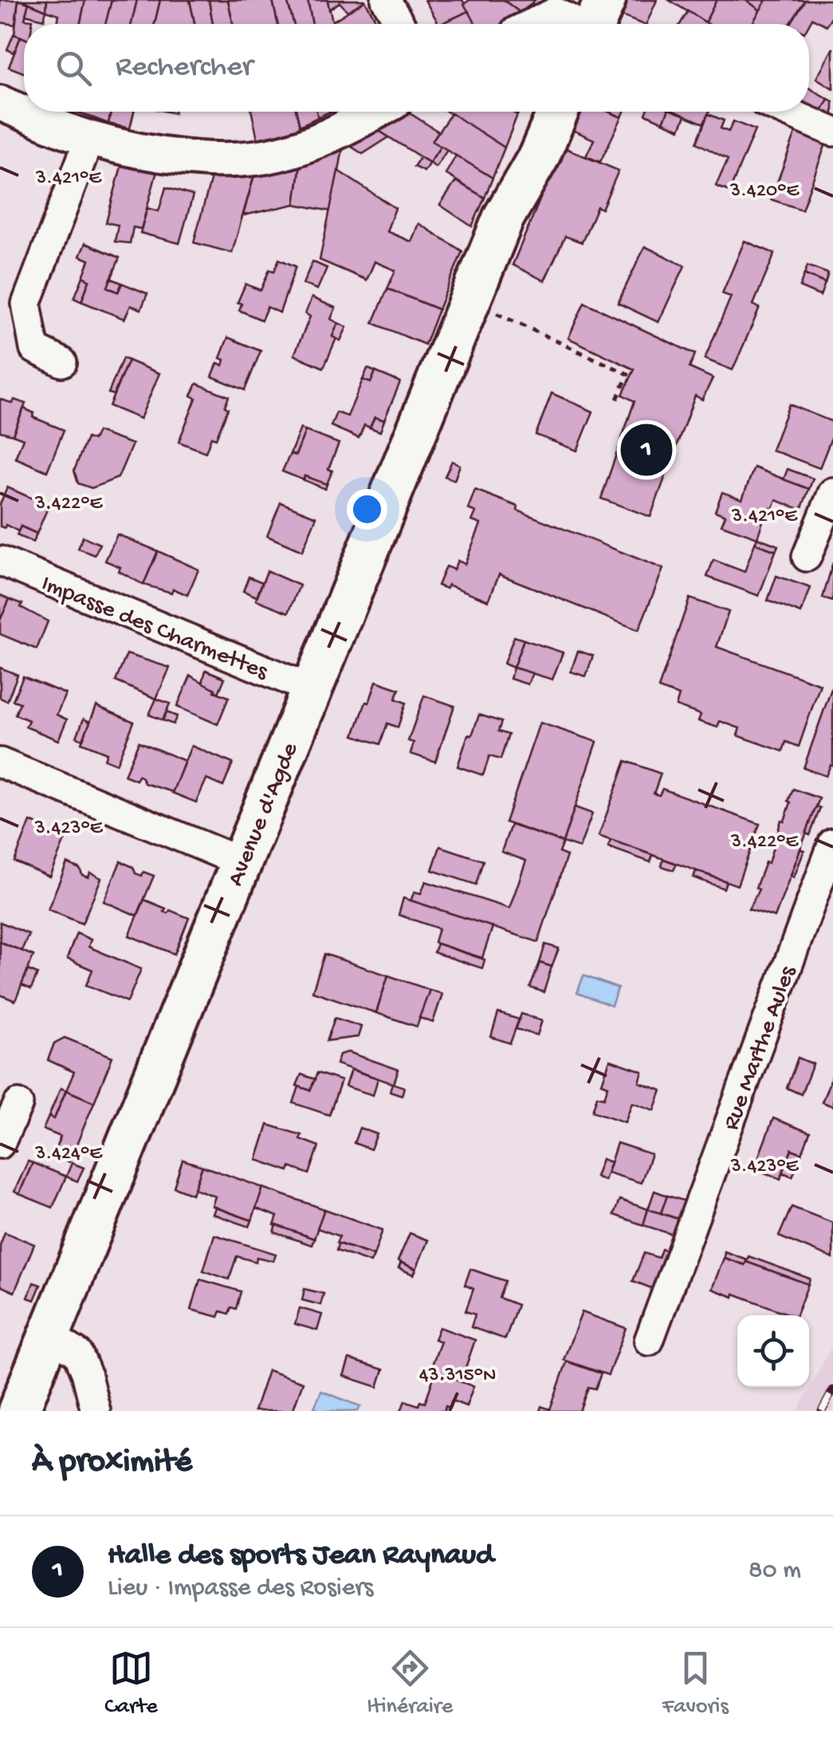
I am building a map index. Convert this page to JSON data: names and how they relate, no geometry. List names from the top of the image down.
{
  "streets": {
    "main road": ["Avenue d'Agde"],
    "street": ["Impasse des Charmettes", "Rue Marthe Aules"]
  },
  "crossings": [
    ["Impasse des Charmettes", "Avenue d'Agde"]
  ],
  "page": {
    "search": "Rechercher",
    "pins": "1",
    "heading": "À proximité",
    "list": [
      {
        "mark": "1",
        "name": "Halle des sports Jean Raynaud",
        "note": "Lieu · Impasse des Rosiers",
        "value": "80 m"
      }
    ],
    "nav": ["Carte", "Itinéraire", "Favoris"]
  },
  "coordinates": [
    "3.421°E",
    "3.420°E",
    "3.422°E",
    "3.423°E",
    "3.424°E",
    "43.315°N"
  ]
}
